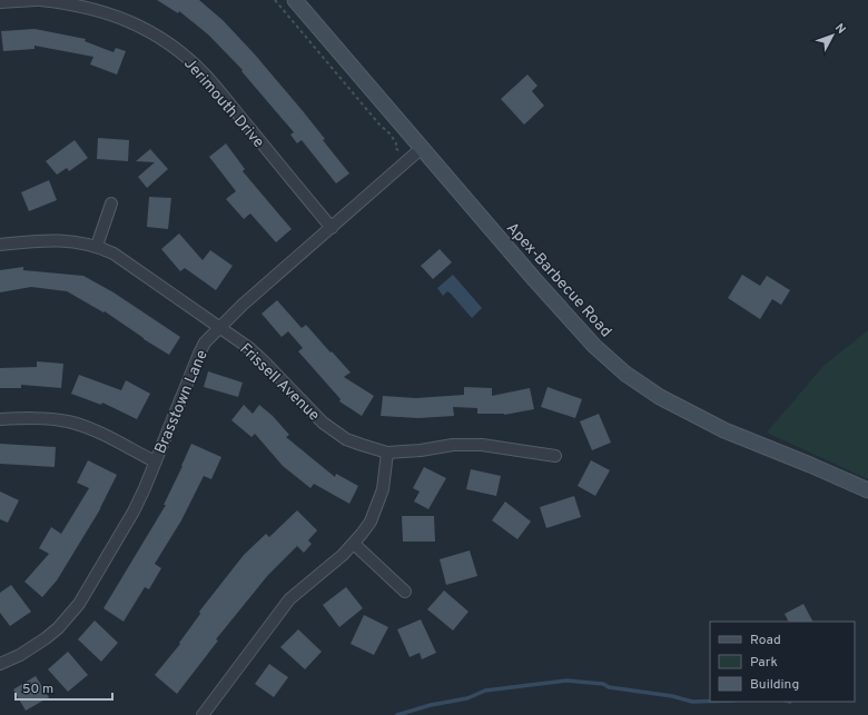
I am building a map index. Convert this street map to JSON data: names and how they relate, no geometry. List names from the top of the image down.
{
  "streets": {
    "street": [
      "Jerimouth Drive",
      "Apex-Barbecue Road",
      "Frissell Avenue",
      "Brasstown Lane"
    ]
  },
  "crossings": [
    ["Jerimouth Drive", "Brasstown Lane"],
    ["Apex-Barbecue Road", "Brasstown Lane"],
    ["Frissell Avenue", "Brasstown Lane"]
  ],
  "legend": ["Road", "Park", "Building"],
  "scale_bar": "50 m",
  "north": "top right"
}
